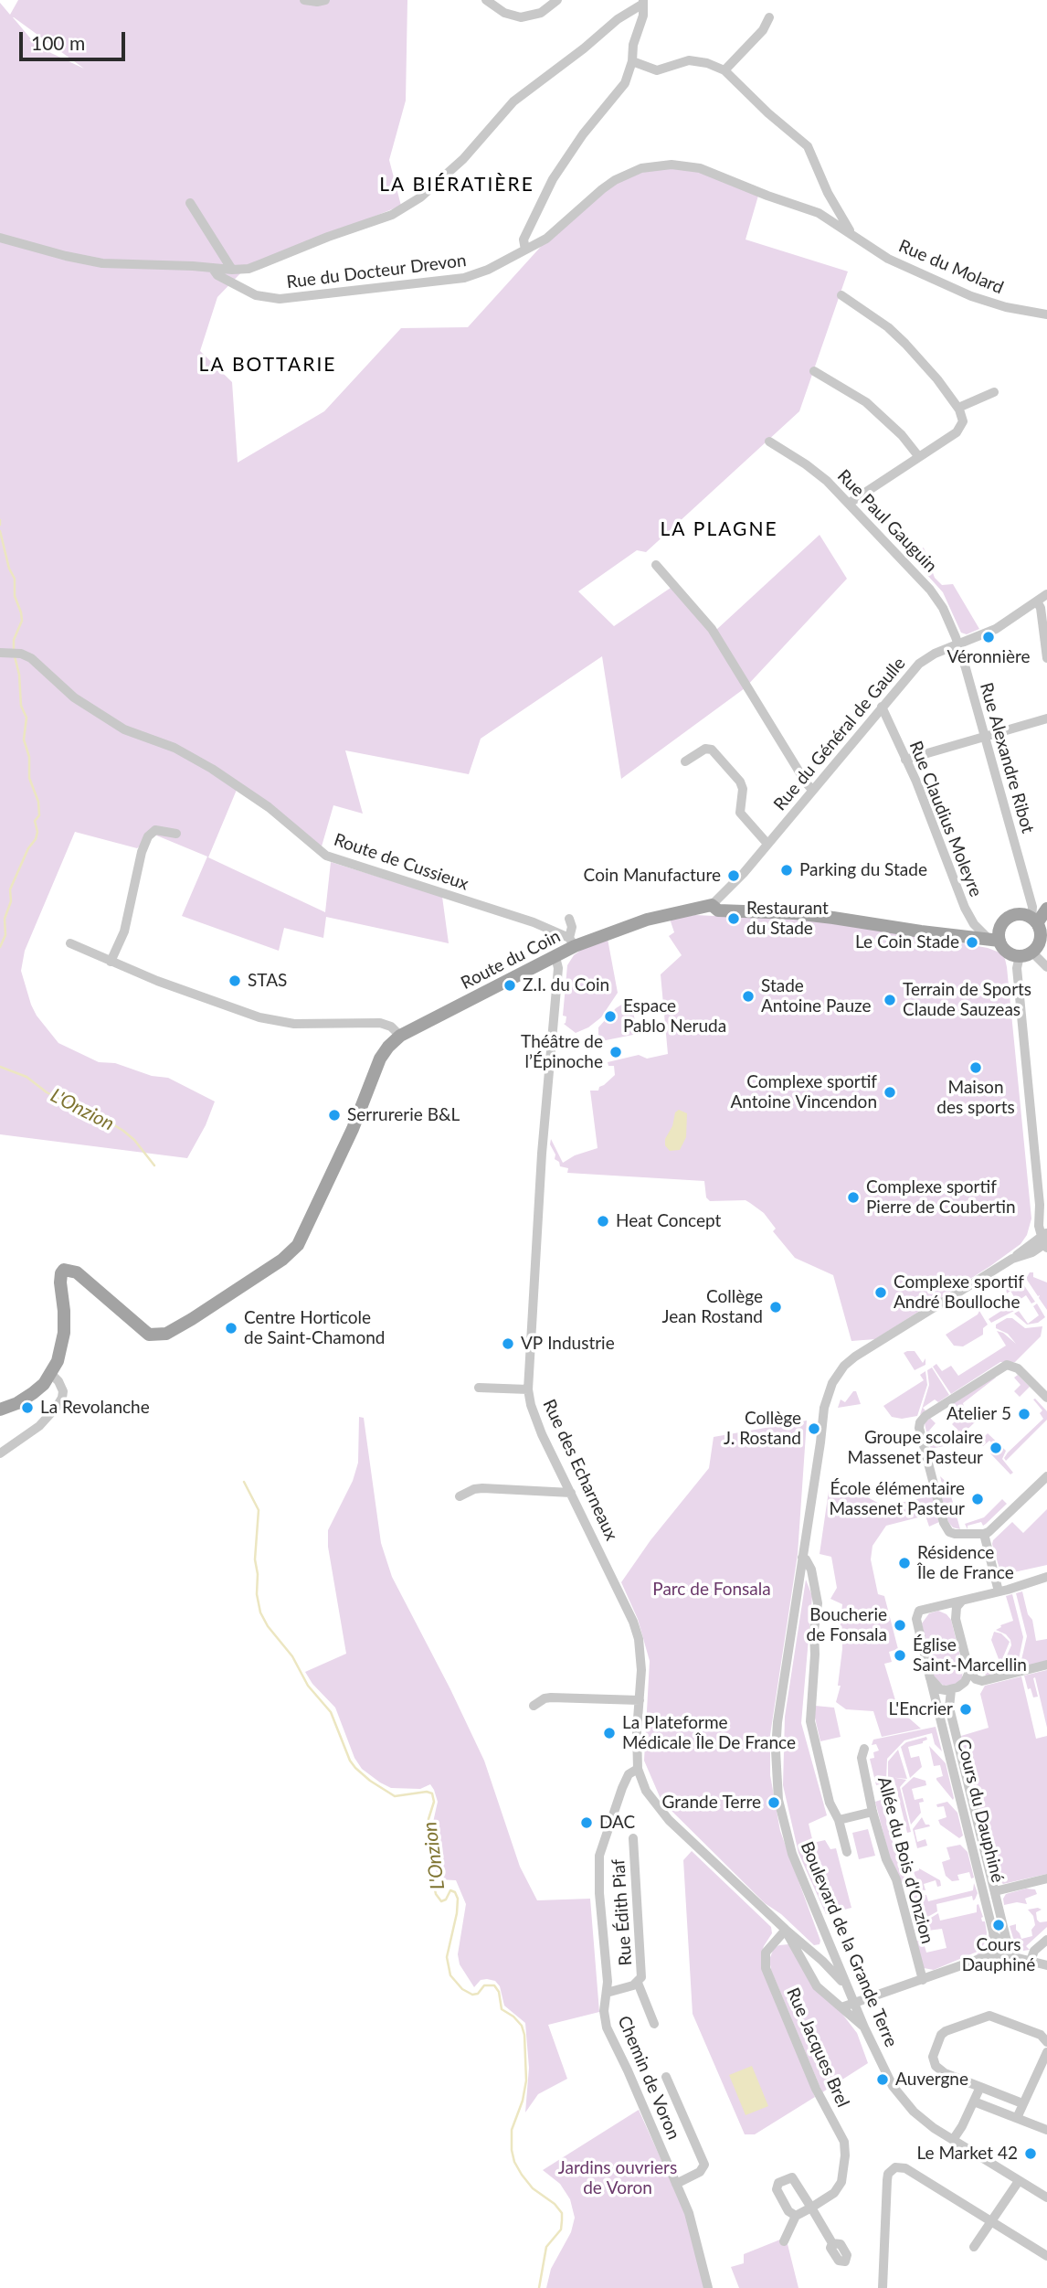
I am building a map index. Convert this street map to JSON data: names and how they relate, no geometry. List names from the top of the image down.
{
  "streets": {
    "main road": ["Route du Coin"],
    "street": [
      "Rue du Molard",
      "Rue du Docteur Drevon",
      "Rue Paul Gauguin",
      "Rue du Général de Gaulle",
      "Rue Alexandre Ribot",
      "Rue Claudius Moleyre",
      "Route de Cussieux",
      "Rue des Echarneaux",
      "Cours du Dauphiné",
      "Allée du Bois d'Onzion",
      "Rue Édith Piaf",
      "Boulevard de la Grande Terre",
      "Rue Jacques Brel",
      "Chemin de Voron"
    ]
  },
  "crossings": [
    ["Rue du Molard", "Rue du Docteur Drevon"],
    ["Rue Paul Gauguin", "Rue du Général de Gaulle"],
    ["Rue Paul Gauguin", "Rue Alexandre Ribot"],
    ["Rue du Général de Gaulle", "Rue Alexandre Ribot"],
    ["Rue du Général de Gaulle", "Rue Claudius Moleyre"],
    ["Rue du Général de Gaulle", "Route du Coin"],
    ["Rue Alexandre Ribot", "Rue Claudius Moleyre"],
    ["Rue Alexandre Ribot", "Route du Coin"],
    ["Rue Claudius Moleyre", "Route du Coin"],
    ["Route de Cussieux", "Route du Coin"],
    ["Route du Coin", "Rue des Echarneaux"],
    ["Rue des Echarneaux", "Boulevard de la Grande Terre"],
    ["Rue des Echarneaux", "Rue Jacques Brel"],
    ["Rue des Echarneaux", "Chemin de Voron"],
    ["Rue Édith Piaf", "Chemin de Voron"]
  ],
  "districts": ["LA BIÉRATIÈRE", "LA BOTTARIE", "LA PLAGNE"],
  "water": ["L'Onzion"],
  "parks": ["Parc de Fonsala", "Jardins ouvriers de Voron"],
  "places": [
    "Véronnière",
    "Parking du Stade",
    "Coin Manufacture",
    "Restaurant du Stade",
    "Le Coin Stade",
    "STAS",
    "Z.I. du Coin",
    "Stade Antoine Pauze",
    "Terrain de Sports Claude Sauzeas",
    "Espace Pablo Neruda",
    "Théâtre de l’Épinoche",
    "Maison des sports",
    "Complexe sportif Antoine Vincendon",
    "Serrurerie B&L",
    "Complexe sportif Pierre de Coubertin",
    "Heat Concept",
    "Complexe sportif André Boulloche",
    "Collège Jean Rostand",
    "Centre Horticole de Saint-Chamond",
    "VP Industrie",
    "La Revolanche",
    "Atelier 5",
    "Collège J. Rostand",
    "Groupe scolaire Massenet Pasteur",
    "École élémentaire Massenet Pasteur",
    "Résidence Île de France",
    "Boucherie de Fonsala",
    "Église Saint-Marcellin",
    "L'Encrier",
    "La Plateforme Médicale Île De France",
    "Grande Terre",
    "DAC",
    "Cours Dauphiné",
    "Auvergne",
    "Le Market 42"
  ],
  "scale_bar": "100 m"
}
